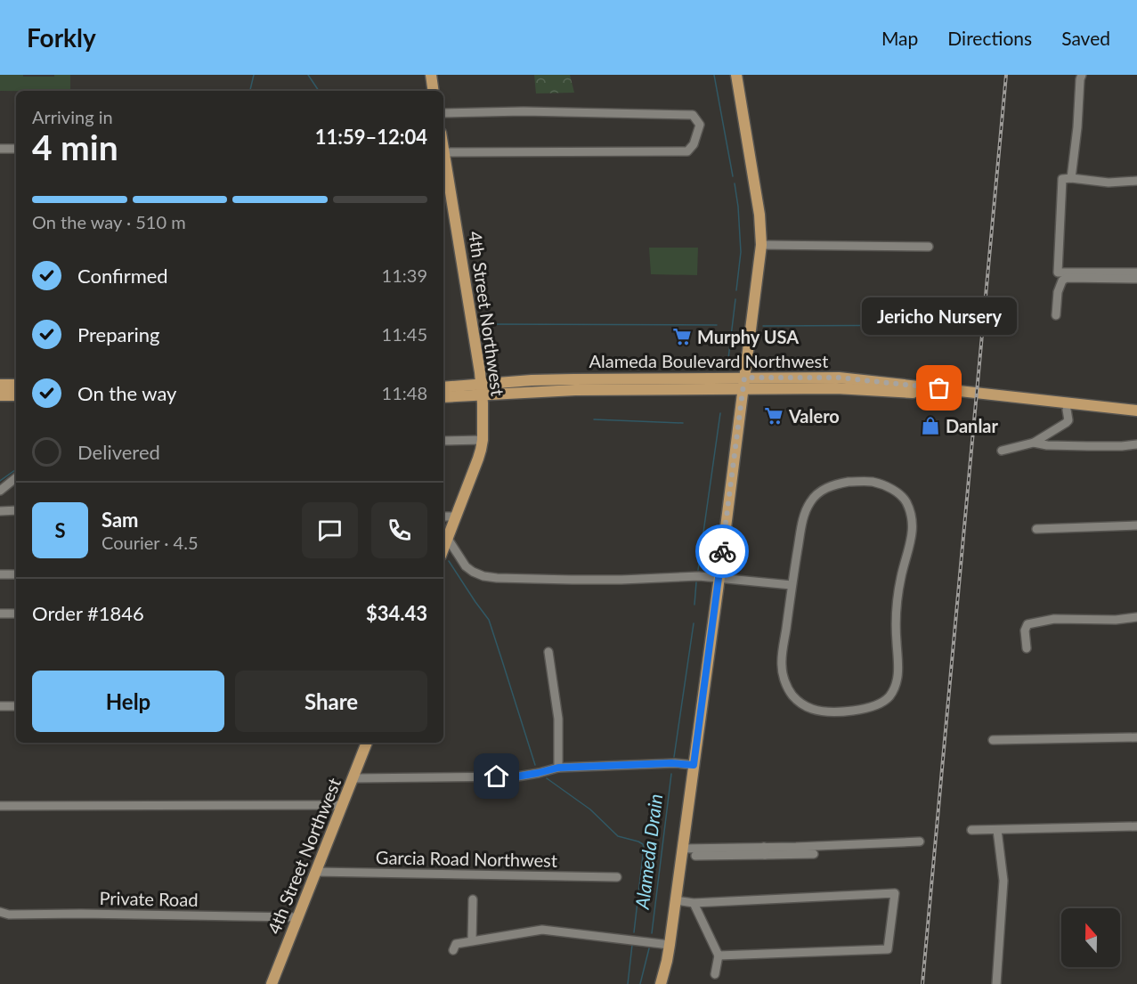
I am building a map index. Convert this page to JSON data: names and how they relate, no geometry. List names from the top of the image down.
{
  "streets": {
    "main road": ["4th Street Northwest", "Alameda Boulevard Northwest"],
    "street": ["Garcia Road Northwest", "Private Road"]
  },
  "crossings": [
    ["4th Street Northwest", "Alameda Boulevard Northwest"],
    ["4th Street Northwest", "Garcia Road Northwest"],
    ["4th Street Northwest", "Private Road"]
  ],
  "water": ["Alameda Drain"],
  "places": {
    "supermarket": ["Murphy USA", "Valero"],
    "other": ["Jericho Nursery"],
    "shop": ["Danlar"]
  },
  "north": "top",
  "page": {
    "header": "Forkly",
    "nav": ["Map", "Directions", "Saved"],
    "heading": ["4 min", "Arriving in", "11:59–12:04"],
    "panel": [
      "Sam",
      "Courier · 4.5",
      "Order #1846",
      "$34.43"
    ],
    "bar": "On the way · 510 m",
    "list": [
      ["Confirmed", "11:39"],
      ["Preparing", "11:45"],
      ["On the way", "11:48"],
      "Delivered"
    ],
    "bubble": "Jericho Nursery",
    "round": "S",
    "buttons": ["Help", "Share"]
  }
}
